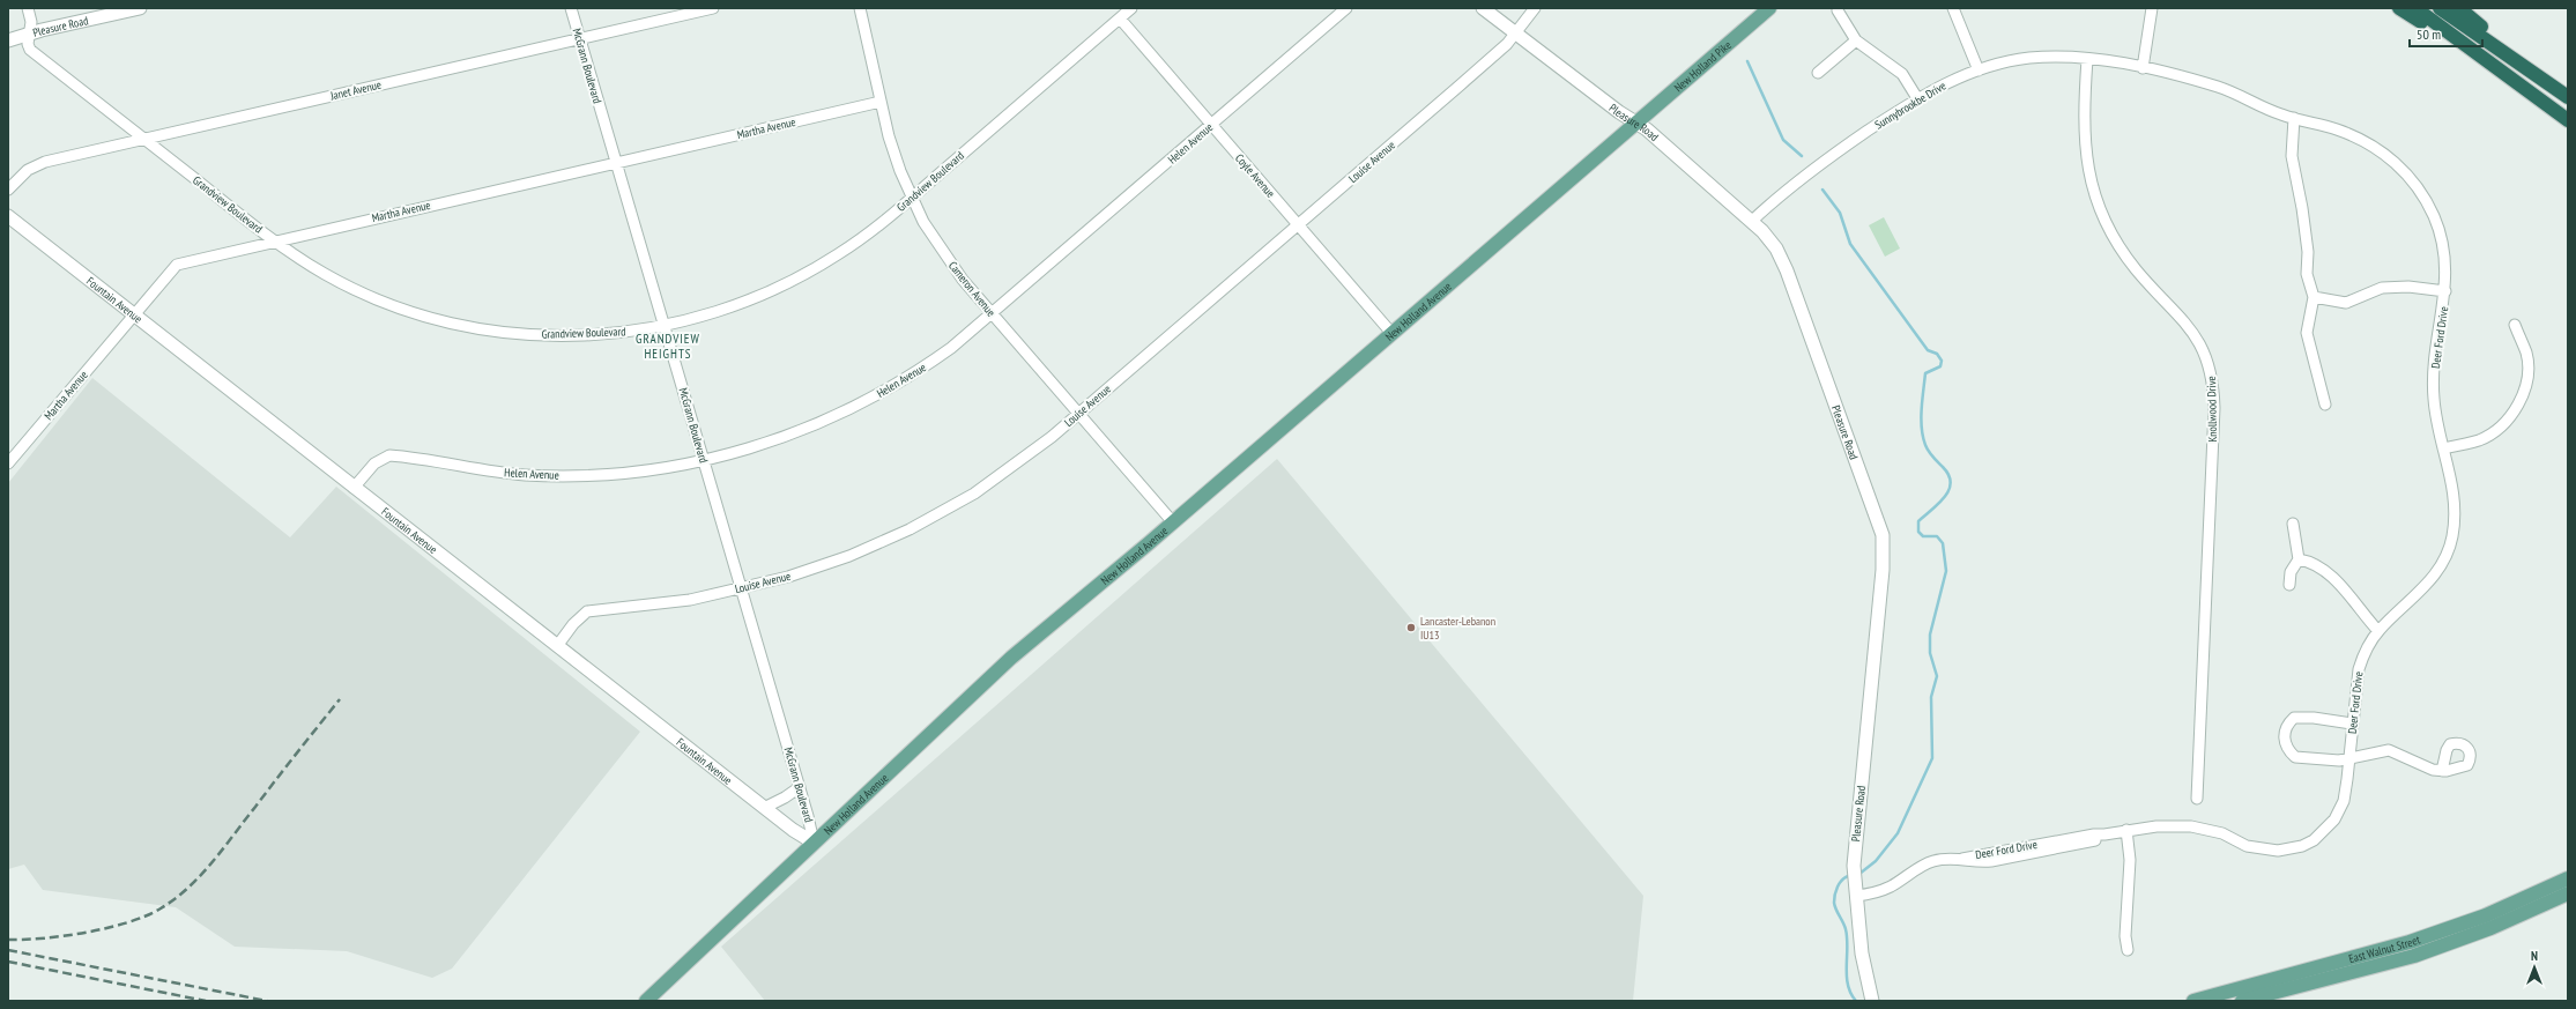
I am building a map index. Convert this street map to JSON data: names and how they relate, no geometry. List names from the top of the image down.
{
  "streets": {
    "main road": ["New Holland Pike", "New Holland Avenue", "East Walnut Street"],
    "street": [
      "Pleasure Road",
      "McGrann Boulevard",
      "Janet Avenue",
      "Sunnybrookbe Drive",
      "Martha Avenue",
      "Helen Avenue",
      "Louise Avenue",
      "Coyle Avenue",
      "Grandview Boulevard",
      "Cameron Avenue",
      "Fountain Avenue",
      "Deer Ford Drive",
      "Knollwood Drive"
    ]
  },
  "crossings": [
    ["Pleasure Road", "New Holland Pike"],
    ["Pleasure Road", "Sunnybrookbe Drive"],
    ["Pleasure Road", "Louise Avenue"],
    ["Pleasure Road", "Grandview Boulevard"],
    ["Pleasure Road", "New Holland Avenue"],
    ["Pleasure Road", "Deer Ford Drive"],
    ["McGrann Boulevard", "Janet Avenue"],
    ["McGrann Boulevard", "Martha Avenue"],
    ["McGrann Boulevard", "Helen Avenue"],
    ["McGrann Boulevard", "Louise Avenue"],
    ["McGrann Boulevard", "Grandview Boulevard"],
    ["McGrann Boulevard", "Fountain Avenue"],
    ["McGrann Boulevard", "New Holland Avenue"],
    ["New Holland Pike", "New Holland Avenue"],
    ["Janet Avenue", "Grandview Boulevard"],
    ["Sunnybrookbe Drive", "Deer Ford Drive"],
    ["Sunnybrookbe Drive", "Knollwood Drive"],
    ["Martha Avenue", "Grandview Boulevard"],
    ["Martha Avenue", "Cameron Avenue"],
    ["Martha Avenue", "Fountain Avenue"],
    ["Helen Avenue", "Coyle Avenue"],
    ["Helen Avenue", "Cameron Avenue"],
    ["Helen Avenue", "Fountain Avenue"],
    ["Louise Avenue", "Coyle Avenue"],
    ["Louise Avenue", "Cameron Avenue"],
    ["Louise Avenue", "Fountain Avenue"],
    ["Coyle Avenue", "Grandview Boulevard"],
    ["Coyle Avenue", "New Holland Avenue"],
    ["Grandview Boulevard", "Cameron Avenue"],
    ["Cameron Avenue", "New Holland Avenue"],
    ["Fountain Avenue", "New Holland Avenue"]
  ],
  "districts": ["GRANDVIEW HEIGHTS"],
  "places": ["Lancaster-Lebanon IU13"],
  "scale_bar": "50 m",
  "north": "top"
}
